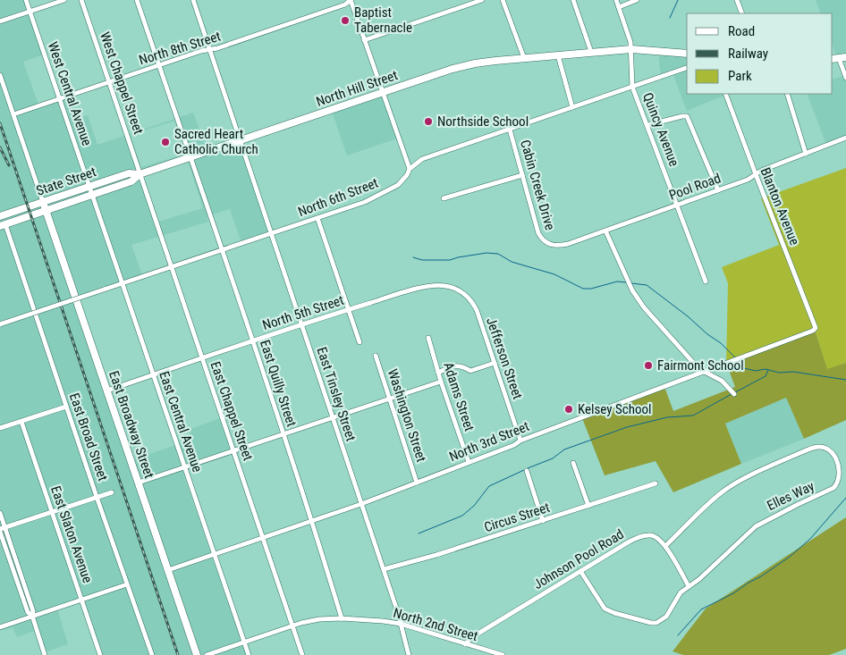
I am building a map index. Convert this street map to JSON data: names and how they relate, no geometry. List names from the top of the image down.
{
  "streets": {
    "street": [
      "North 8th Street",
      "West Chappel Street",
      "North Hill Street",
      "West Central Avenue",
      "Quincy Avenue",
      "State Street",
      "Cabin Creek Drive",
      "Pool Road",
      "North 6th Street",
      "Blanton Avenue",
      "North 5th Street",
      "Jefferson Street",
      "East Quilly Street",
      "East Tinsley Street",
      "Adams Street",
      "East Chappel Street",
      "Washington Street",
      "East Central Avenue",
      "East Broadway Street",
      "East Broad Street",
      "North 3rd Street",
      "Elles Way",
      "Circus Street",
      "East Slaton Avenue",
      "Johnson Pool Road",
      "North 2nd Street"
    ]
  },
  "crossings": [
    ["North 8th Street", "West Chappel Street"],
    ["North 8th Street", "West Central Avenue"],
    ["North 8th Street", "East Quilly Street"],
    ["North 8th Street", "East Tinsley Street"],
    ["West Chappel Street", "North Hill Street"],
    ["West Chappel Street", "State Street"],
    ["West Chappel Street", "East Chappel Street"],
    ["North Hill Street", "West Central Avenue"],
    ["North Hill Street", "State Street"],
    ["North Hill Street", "East Quilly Street"],
    ["North Hill Street", "East Tinsley Street"],
    ["North Hill Street", "East Chappel Street"],
    ["North Hill Street", "East Central Avenue"],
    ["North Hill Street", "East Broadway Street"],
    ["North Hill Street", "East Broad Street"],
    ["West Central Avenue", "State Street"],
    ["West Central Avenue", "East Central Avenue"],
    ["Quincy Avenue", "Pool Road"],
    ["Quincy Avenue", "North 6th Street"],
    ["State Street", "East Chappel Street"],
    ["State Street", "East Broadway Street"],
    ["Cabin Creek Drive", "Pool Road"],
    ["Cabin Creek Drive", "North 6th Street"],
    ["Pool Road", "Blanton Avenue"],
    ["North 6th Street", "East Quilly Street"],
    ["North 6th Street", "East Tinsley Street"],
    ["North 6th Street", "East Chappel Street"],
    ["North 6th Street", "East Central Avenue"],
    ["Blanton Avenue", "North 3rd Street"],
    ["North 5th Street", "Jefferson Street"],
    ["North 5th Street", "East Quilly Street"],
    ["North 5th Street", "East Tinsley Street"],
    ["North 5th Street", "East Chappel Street"],
    ["North 5th Street", "East Central Avenue"],
    ["North 5th Street", "East Broadway Street"],
    ["Jefferson Street", "North 3rd Street"],
    ["East Quilly Street", "North 3rd Street"],
    ["East Quilly Street", "North 2nd Street"],
    ["East Tinsley Street", "North 3rd Street"],
    ["East Tinsley Street", "Circus Street"],
    ["East Tinsley Street", "North 2nd Street"],
    ["Adams Street", "North 3rd Street"],
    ["East Chappel Street", "North 3rd Street"],
    ["East Chappel Street", "North 2nd Street"],
    ["Washington Street", "North 3rd Street"],
    ["East Central Avenue", "North 3rd Street"],
    ["East Central Avenue", "North 2nd Street"],
    ["East Broadway Street", "North 3rd Street"],
    ["Elles Way", "Johnson Pool Road"],
    ["Johnson Pool Road", "North 2nd Street"]
  ],
  "places": [
    "Baptist Tabernacle",
    "Northside School",
    "Sacred Heart Catholic Church",
    "Fairmont School",
    "Kelsey School"
  ],
  "legend": ["Road", "Railway", "Park"]
}
